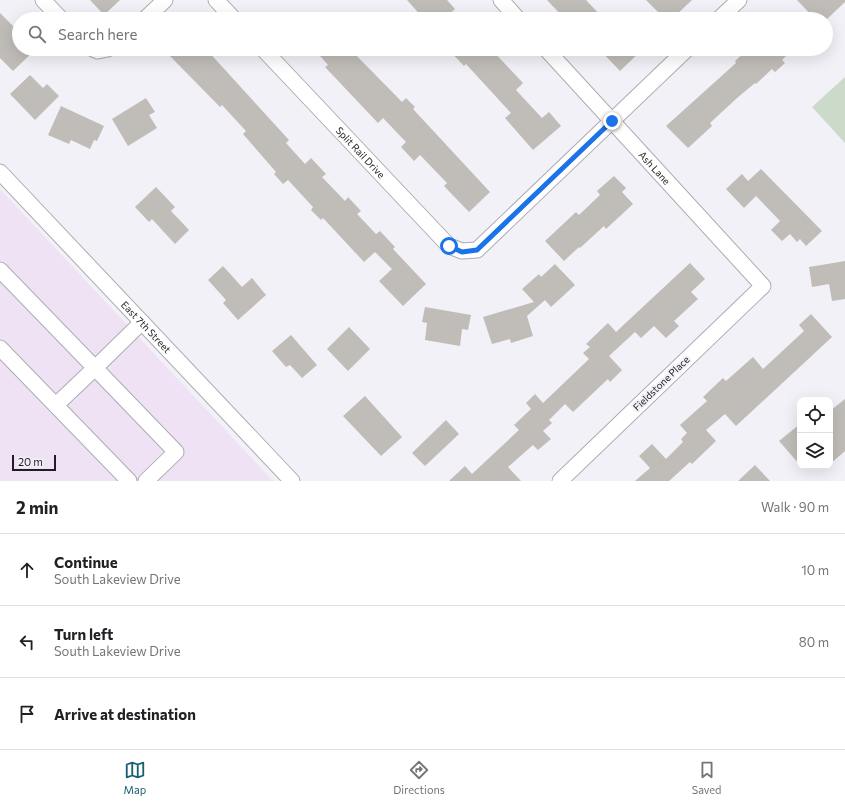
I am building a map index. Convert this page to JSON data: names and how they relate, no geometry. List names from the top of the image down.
{
  "streets": {
    "street": [
      "Split Rail Drive",
      "Ash Lane",
      "East 7th Street",
      "Fieldstone Place"
    ]
  },
  "crossings": [
    ["Split Rail Drive", "Ash Lane"],
    ["Ash Lane", "Fieldstone Place"]
  ],
  "scale_bar": "20 m",
  "page": {
    "search": "Search here",
    "scale": "20 m",
    "heading": ["2 min", "Walk · 90 m"],
    "list": [
      ["Continue", "South Lakeview Drive", "10 m"],
      ["Turn left", "South Lakeview Drive", "80 m"],
      "Arrive at destination"
    ],
    "nav": ["Map", "Directions", "Saved"]
  }
}
